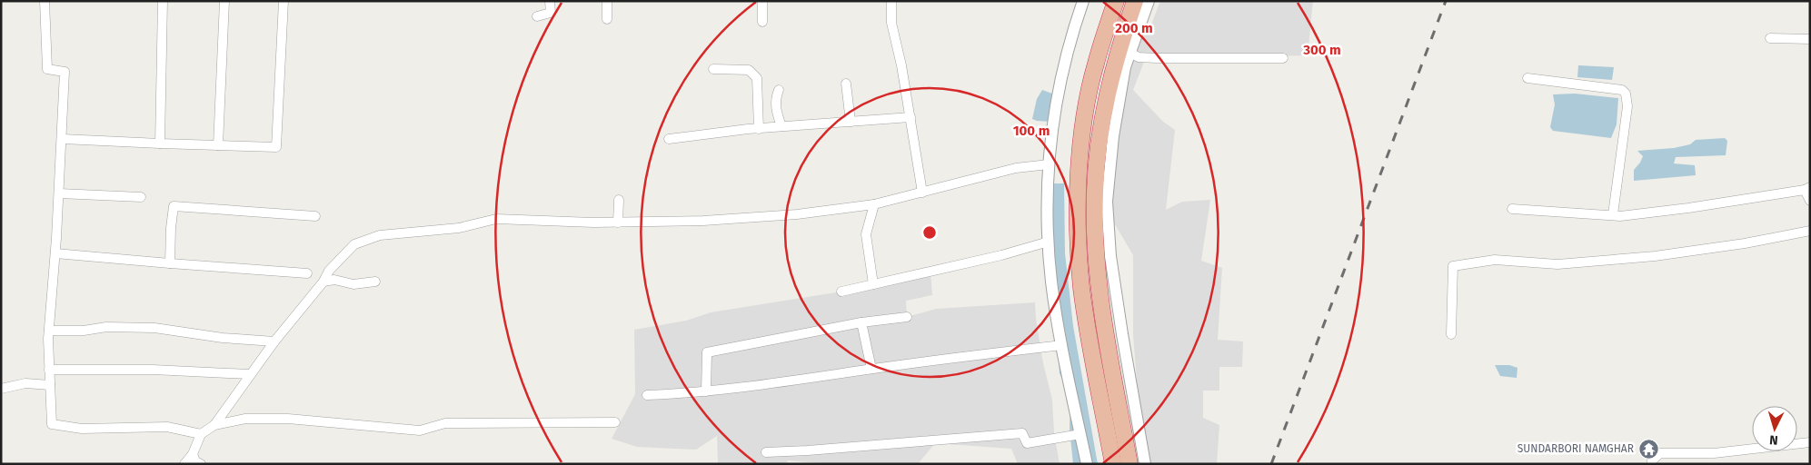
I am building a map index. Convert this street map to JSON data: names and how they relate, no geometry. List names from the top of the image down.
{
  "places": {
    "temple": ["SUNDARBORI NAMGHAR"]
  },
  "north": "bottom",
  "rings": ["200 m", "300 m", "100 m"]
}
